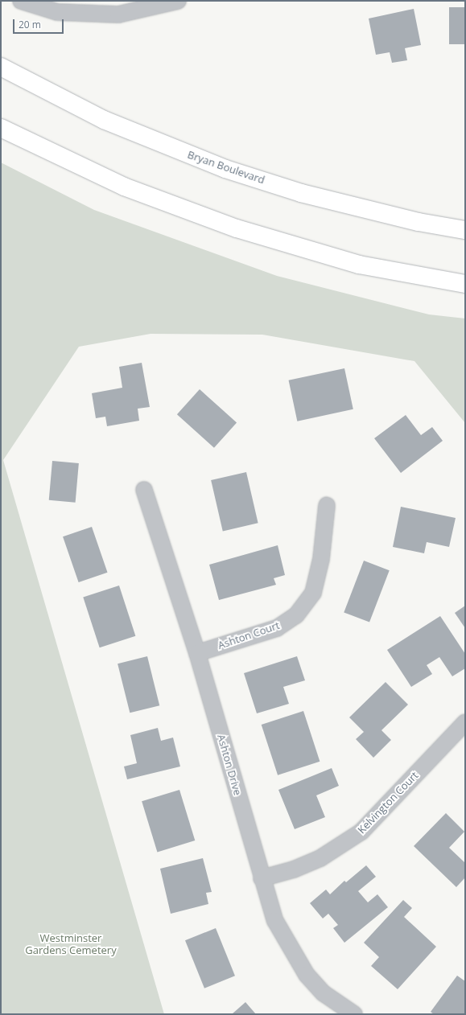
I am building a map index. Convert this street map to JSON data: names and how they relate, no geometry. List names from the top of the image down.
{
  "streets": {
    "highway": ["Bryan Boulevard"],
    "street": ["Ashton Court", "Ashton Drive", "Kelvington Court"]
  },
  "crossings": [
    ["Ashton Court", "Ashton Drive"],
    ["Ashton Drive", "Kelvington Court"]
  ],
  "parks": ["Westminster Gardens Cemetery"],
  "scale_bar": "20 m"
}
